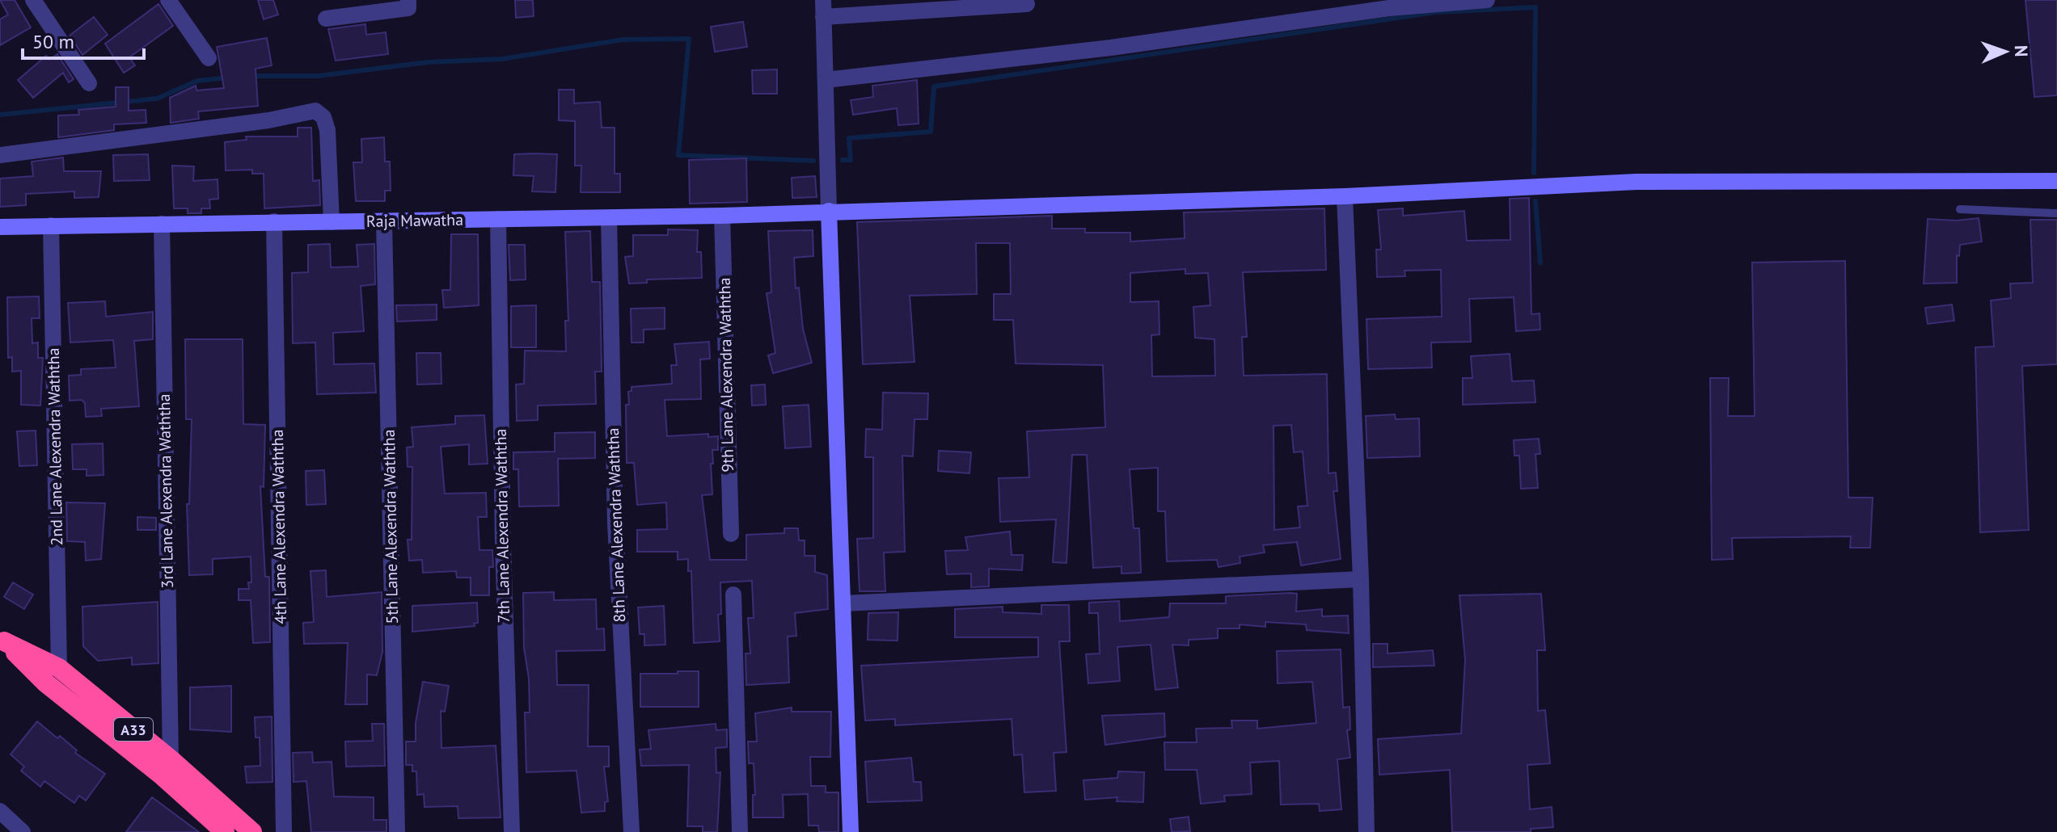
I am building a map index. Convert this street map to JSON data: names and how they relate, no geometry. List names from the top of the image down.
{
  "streets": {
    "highway": ["A33"],
    "street": [
      "Raja Mawatha",
      "9th Lane Alexendra Waththa",
      "2nd Lane Alexendra Waththa",
      "3rd Lane Alexendra Waththa",
      "8th Lane Alexendra Waththa",
      "7th Lane Alexendra Waththa",
      "4th Lane Alexendra Waththa",
      "5th Lane Alexendra Waththa"
    ]
  },
  "crossings": [
    ["Raja Mawatha", "9th Lane Alexendra Waththa"],
    ["Raja Mawatha", "2nd Lane Alexendra Waththa"],
    ["Raja Mawatha", "3rd Lane Alexendra Waththa"],
    ["Raja Mawatha", "8th Lane Alexendra Waththa"],
    ["Raja Mawatha", "7th Lane Alexendra Waththa"],
    ["Raja Mawatha", "4th Lane Alexendra Waththa"],
    ["Raja Mawatha", "5th Lane Alexendra Waththa"],
    ["2nd Lane Alexendra Waththa", "A33"],
    ["3rd Lane Alexendra Waththa", "A33"]
  ],
  "scale_bar": "50 m",
  "north": "right"
}
